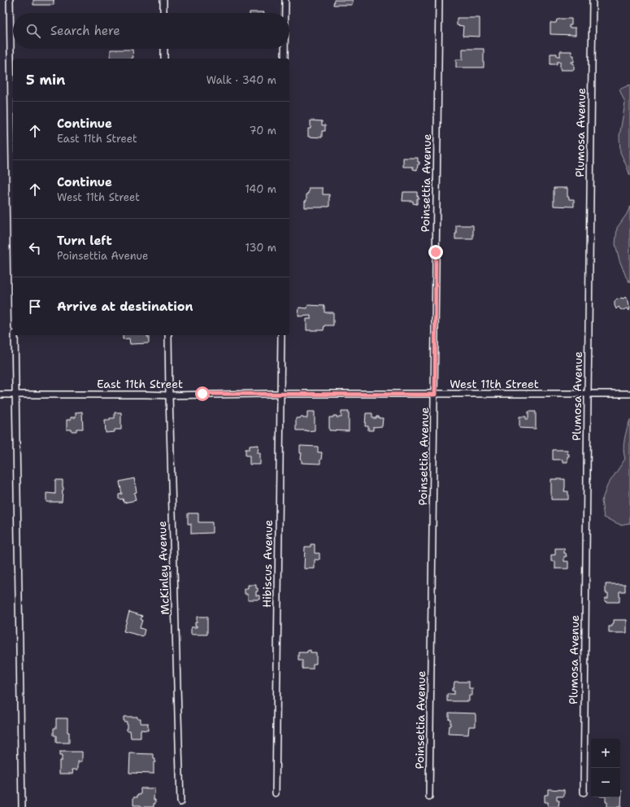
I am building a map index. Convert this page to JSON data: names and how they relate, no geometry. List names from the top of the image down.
{
  "streets": {
    "street": [
      "Plumosa Avenue",
      "Poinsettia Avenue",
      "East 11th Street",
      "West 11th Street",
      "Hibiscus Avenue",
      "McKinley Avenue"
    ]
  },
  "crossings": [
    ["Plumosa Avenue", "West 11th Street"],
    ["Poinsettia Avenue", "West 11th Street"],
    ["East 11th Street", "West 11th Street"],
    ["East 11th Street", "Hibiscus Avenue"],
    ["East 11th Street", "McKinley Avenue"],
    ["West 11th Street", "Hibiscus Avenue"]
  ],
  "page": {
    "search": "Search here",
    "heading": ["5 min", "Walk · 340 m"],
    "list": [
      ["Continue", "East 11th Street", "70 m"],
      ["Continue", "West 11th Street", "140 m"],
      ["Turn left", "Poinsettia Avenue", "130 m"],
      "Arrive at destination"
    ],
    "map_buttons": ["+", "−"]
  }
}
